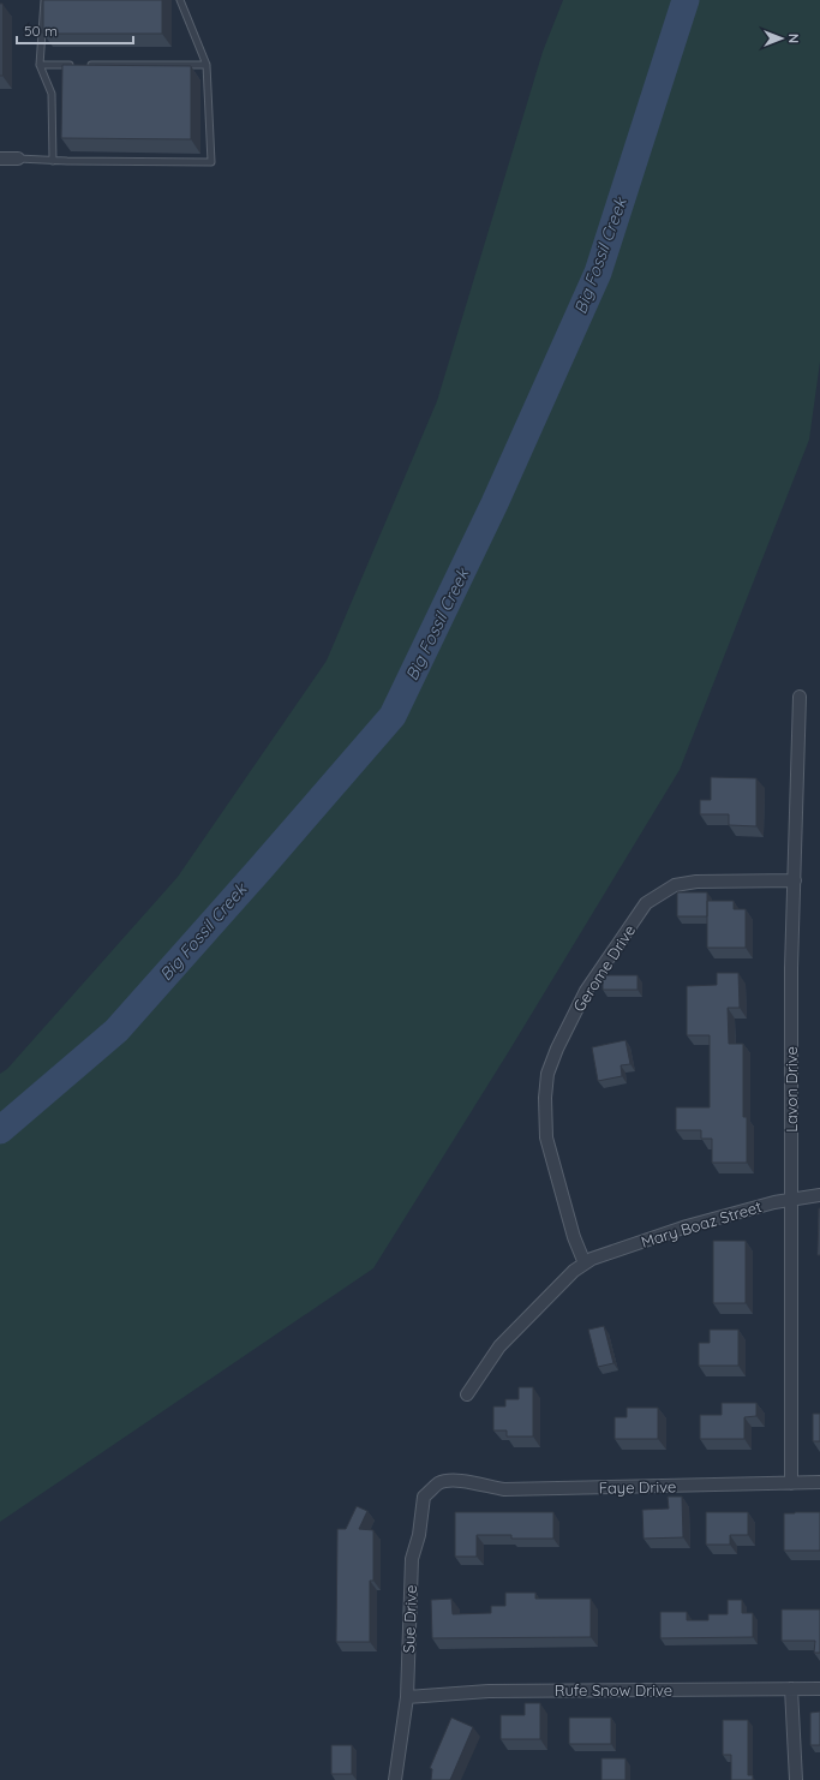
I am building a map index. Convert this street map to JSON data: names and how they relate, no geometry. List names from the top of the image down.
{
  "streets": {
    "street": [
      "Gerome Drive",
      "Lavon Drive",
      "Mary Boaz Street",
      "Faye Drive",
      "Sue Drive",
      "Rufe Snow Drive"
    ]
  },
  "crossings": [
    ["Gerome Drive", "Lavon Drive"],
    ["Gerome Drive", "Mary Boaz Street"],
    ["Lavon Drive", "Mary Boaz Street"],
    ["Lavon Drive", "Faye Drive"],
    ["Faye Drive", "Sue Drive"],
    ["Sue Drive", "Rufe Snow Drive"]
  ],
  "water": ["Big Fossil Creek"],
  "scale_bar": "50 m",
  "north": "right"
}
